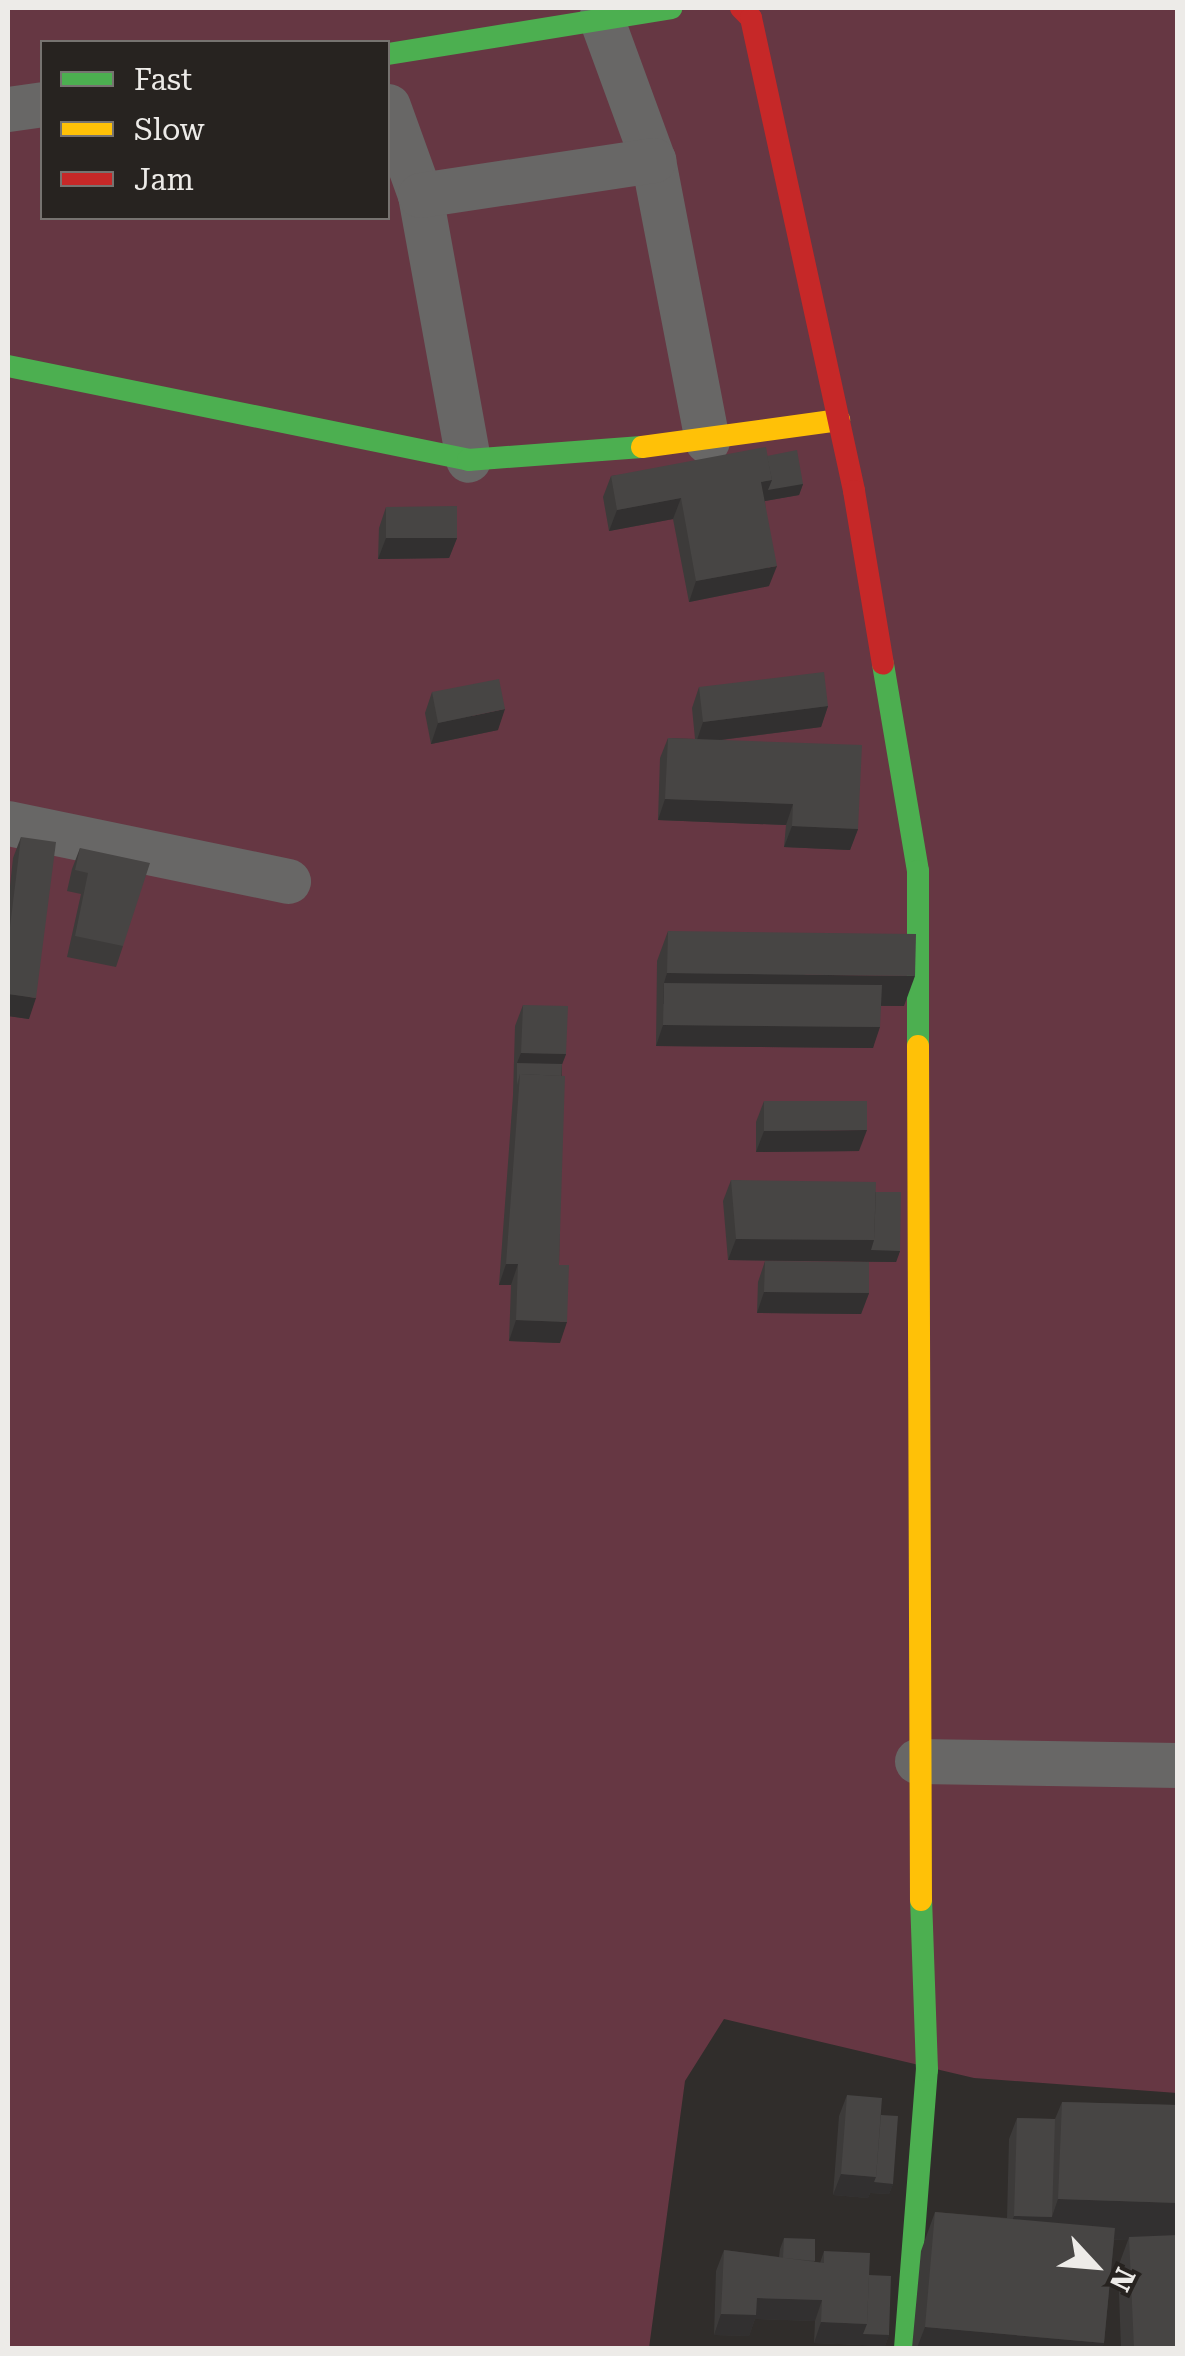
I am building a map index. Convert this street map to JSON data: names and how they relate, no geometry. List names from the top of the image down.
{
  "legend": ["Fast", "Slow", "Jam"],
  "north": "bottom right"
}
